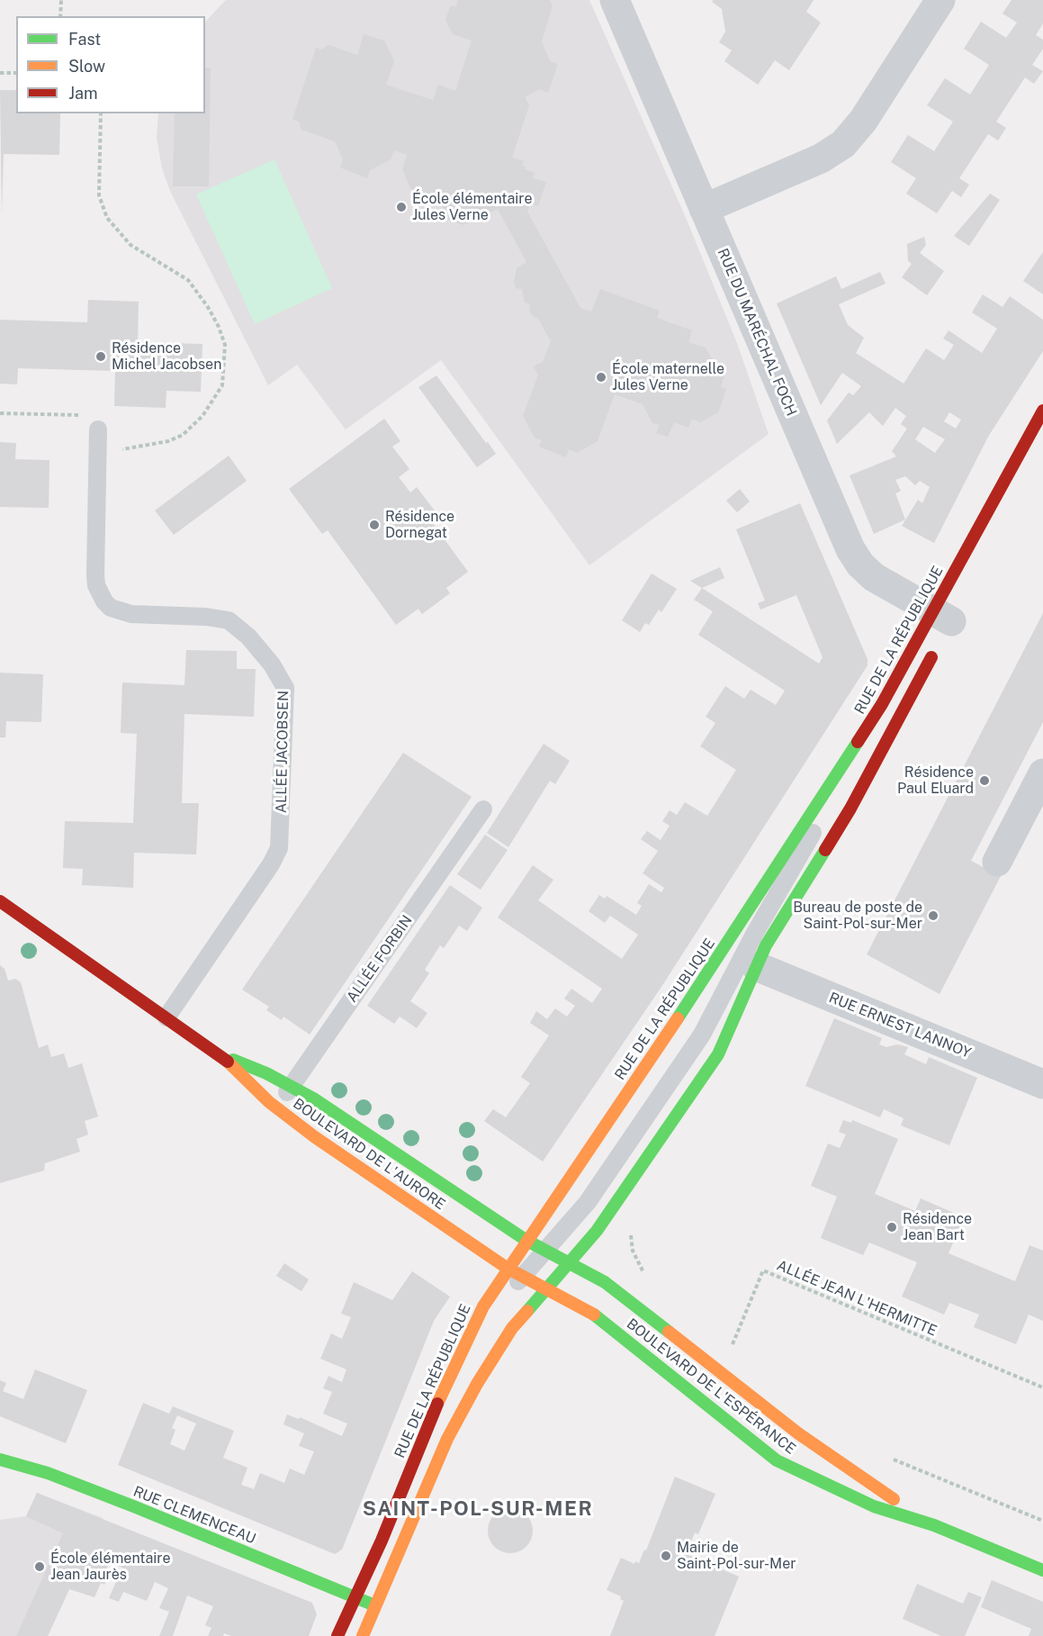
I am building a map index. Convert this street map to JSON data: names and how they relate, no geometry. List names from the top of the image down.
{
  "streets": {
    "street": [
      "RUE DU MARÉCHAL FOCH",
      "RUE DE LA RÉPUBLIQUE",
      "RUE ERNEST LANNOY",
      "BOULEVARD DE L'AURORE",
      "BOULEVARD DE L'ESPÉRANCE",
      "RUE CLEMENCEAU"
    ],
    "lane": ["ALLÉE JACOBSEN", "ALLÉE FORBIN"],
    "path": ["ALLÉE JEAN L'HERMITTE"]
  },
  "crossings": [
    ["RUE DU MARÉCHAL FOCH", "RUE DE LA RÉPUBLIQUE"],
    ["RUE DE LA RÉPUBLIQUE", "BOULEVARD DE L'AURORE"],
    ["RUE DE LA RÉPUBLIQUE", "BOULEVARD DE L'ESPÉRANCE"],
    ["RUE DE LA RÉPUBLIQUE", "RUE CLEMENCEAU"],
    ["ALLÉE JACOBSEN", "BOULEVARD DE L'AURORE"],
    ["ALLÉE FORBIN", "BOULEVARD DE L'AURORE"],
    ["BOULEVARD DE L'AURORE", "BOULEVARD DE L'ESPÉRANCE"],
    ["ALLÉE JEAN L'HERMITTE", "BOULEVARD DE L'ESPÉRANCE"]
  ],
  "districts": ["SAINT-POL-SUR-MER"],
  "places": [
    "École élémentaire Jules Verne",
    "Résidence Michel Jacobsen",
    "École maternelle Jules Verne",
    "Résidence Dornegat",
    "Résidence Paul Eluard",
    "Bureau de poste de Saint-Pol-sur-Mer",
    "Résidence Jean Bart",
    "Mairie de Saint-Pol-sur-Mer",
    "École élémentaire Jean Jaurès"
  ],
  "legend": ["Fast", "Slow", "Jam"]
}
